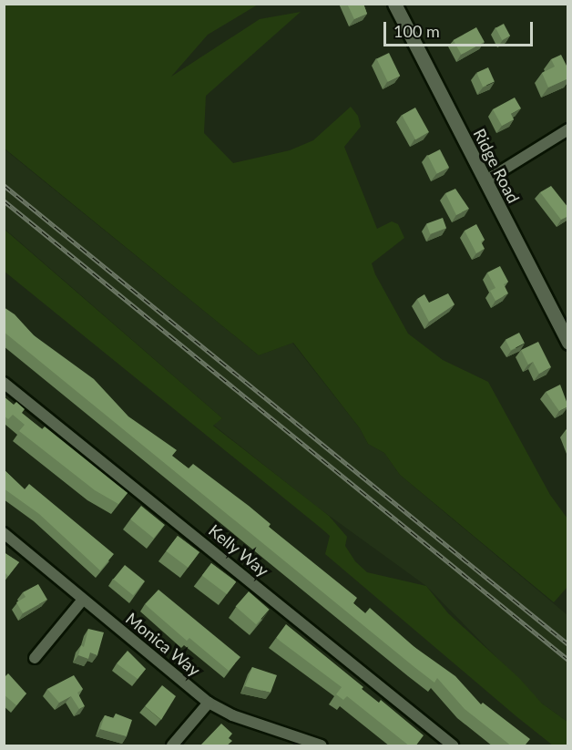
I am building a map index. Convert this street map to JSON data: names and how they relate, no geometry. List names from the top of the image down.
{
  "streets": {
    "street": ["Ridge Road", "Kelly Way", "Monica Way"]
  },
  "scale_bar": "100 m"
}
